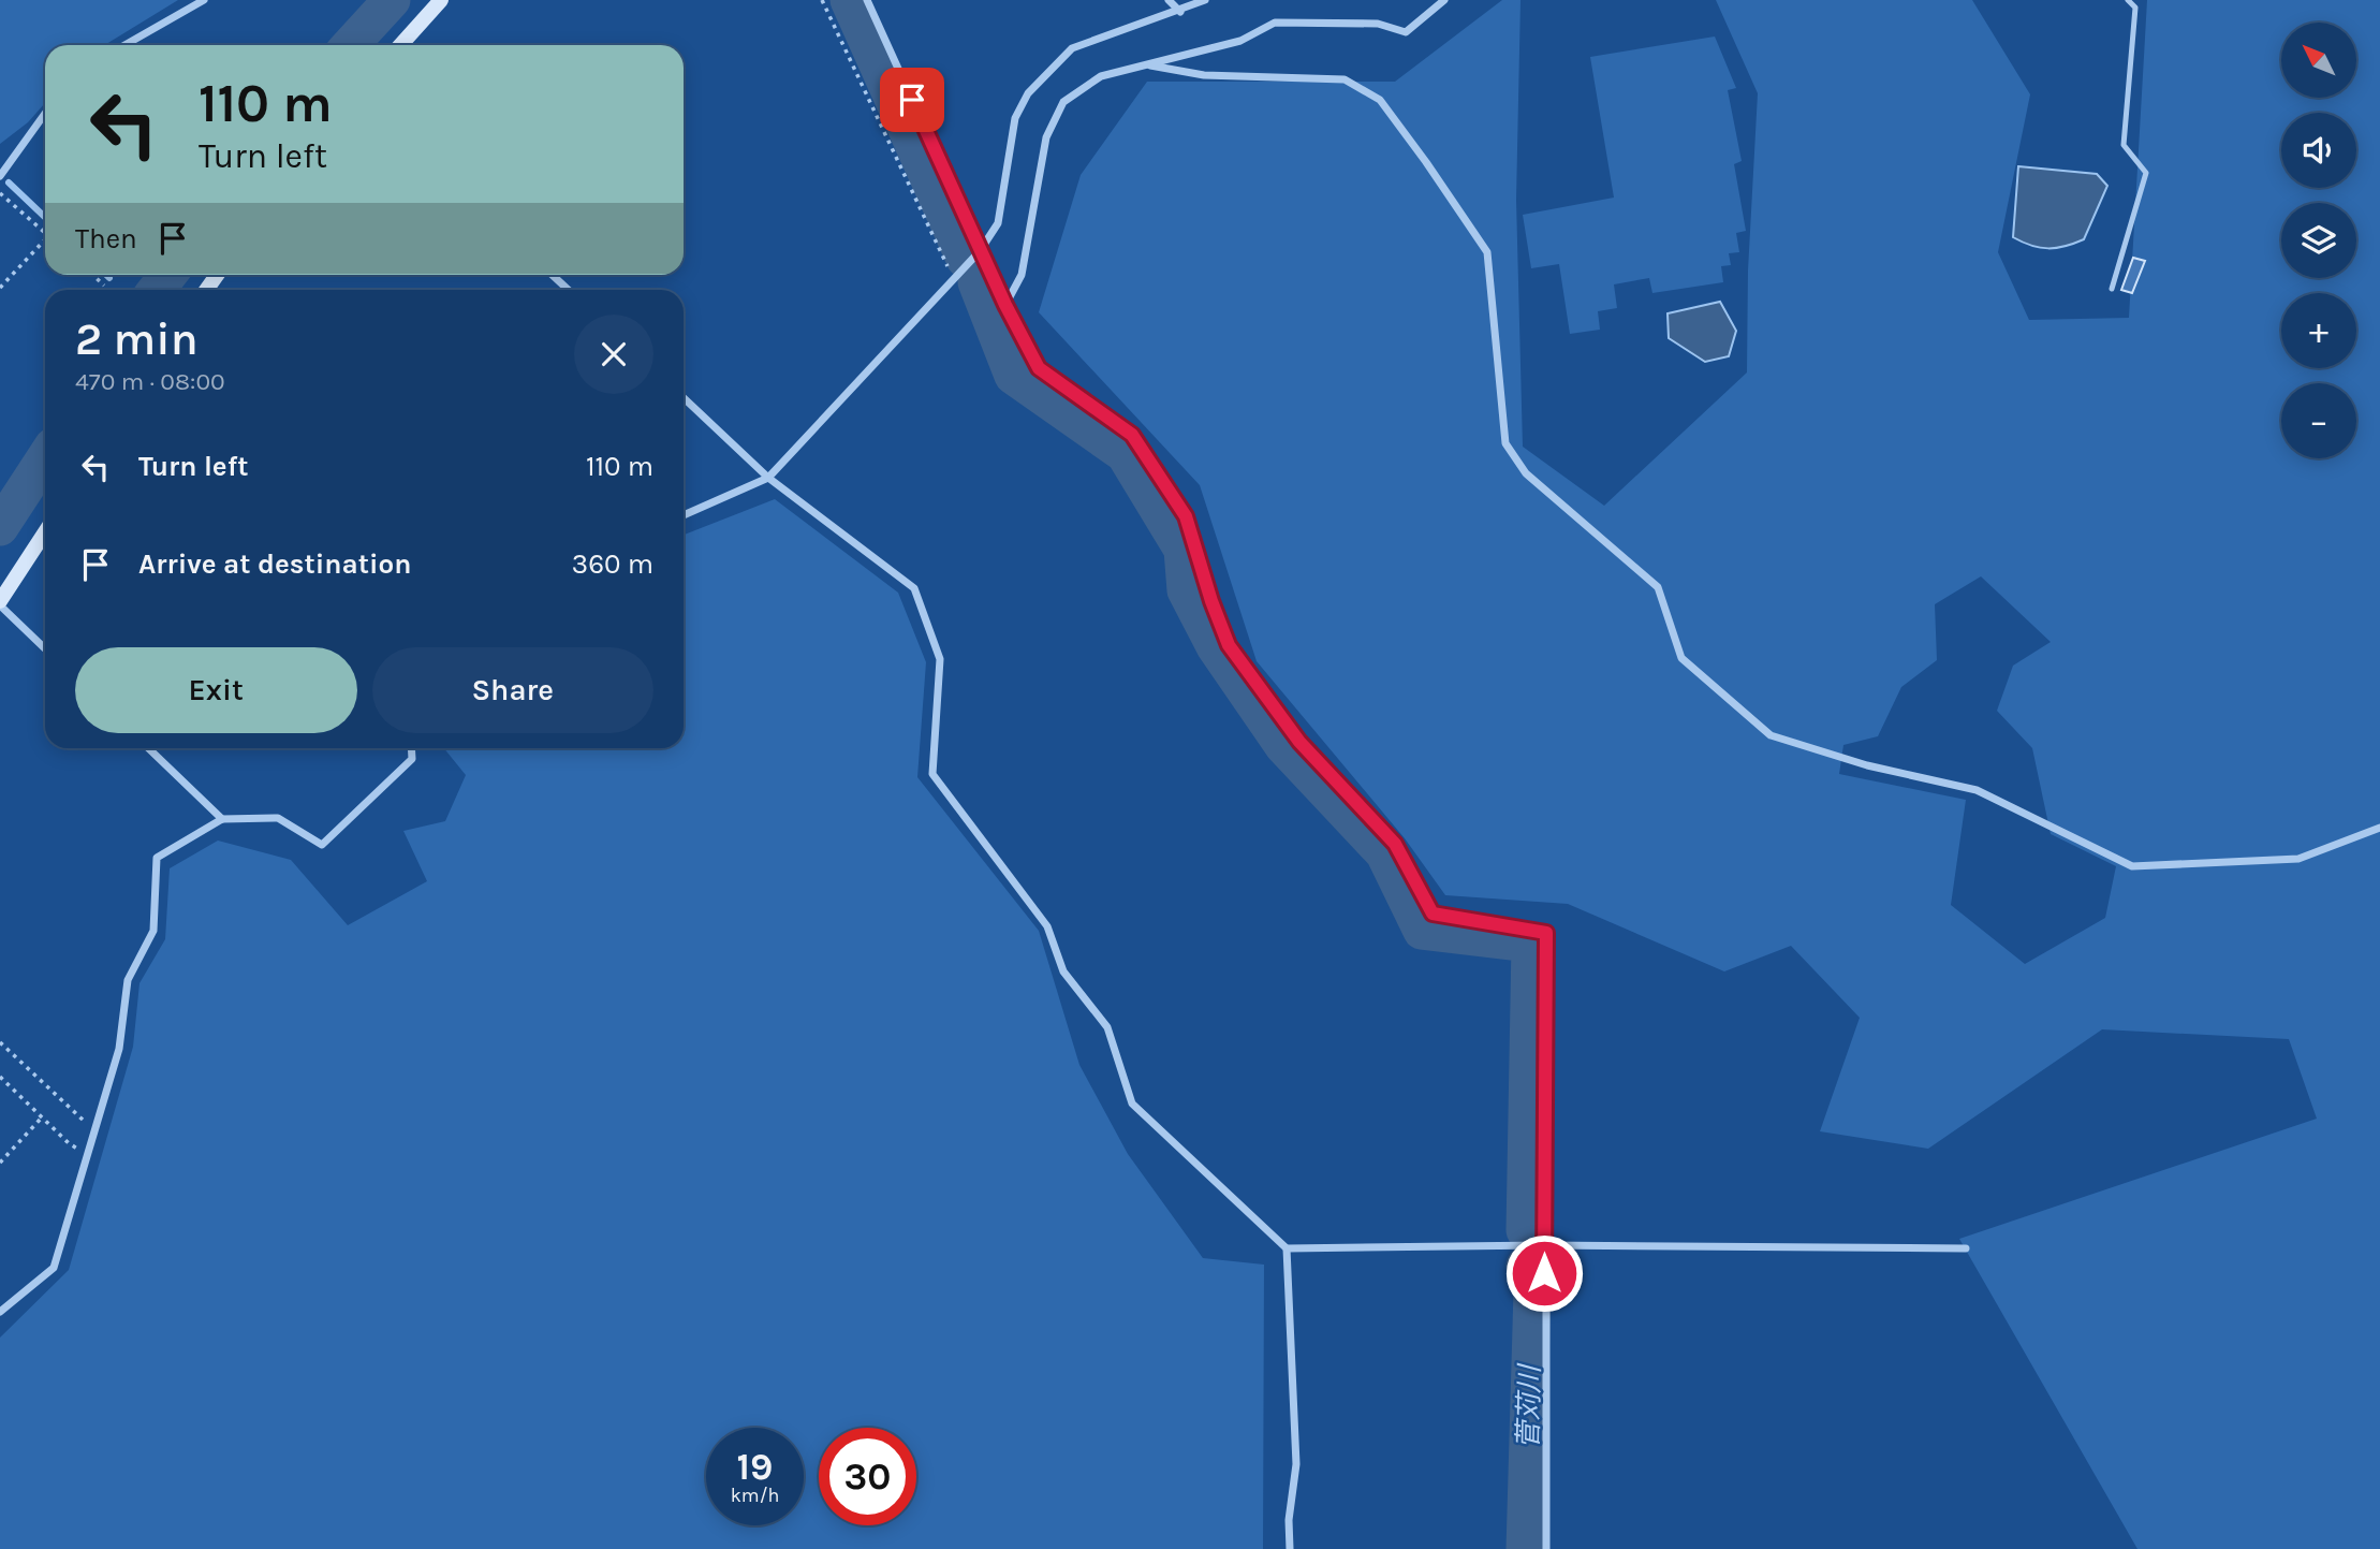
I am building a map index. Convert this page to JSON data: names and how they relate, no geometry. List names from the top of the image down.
{
  "water": ["菅苅川"],
  "north": "top left",
  "page": {
    "map_buttons": ["+", "−"],
    "turn": ["110 m", "Turn left"],
    "then": "Then",
    "heading": ["2 min", "470 m · 08:00"],
    "list": [
      {
        "name": "Turn left",
        "value": "110 m"
      },
      {
        "name": "Arrive at destination",
        "value": "360 m"
      }
    ],
    "buttons": ["Exit", "Share"],
    "speed": "19 km/h",
    "limit": "30"
  }
}
